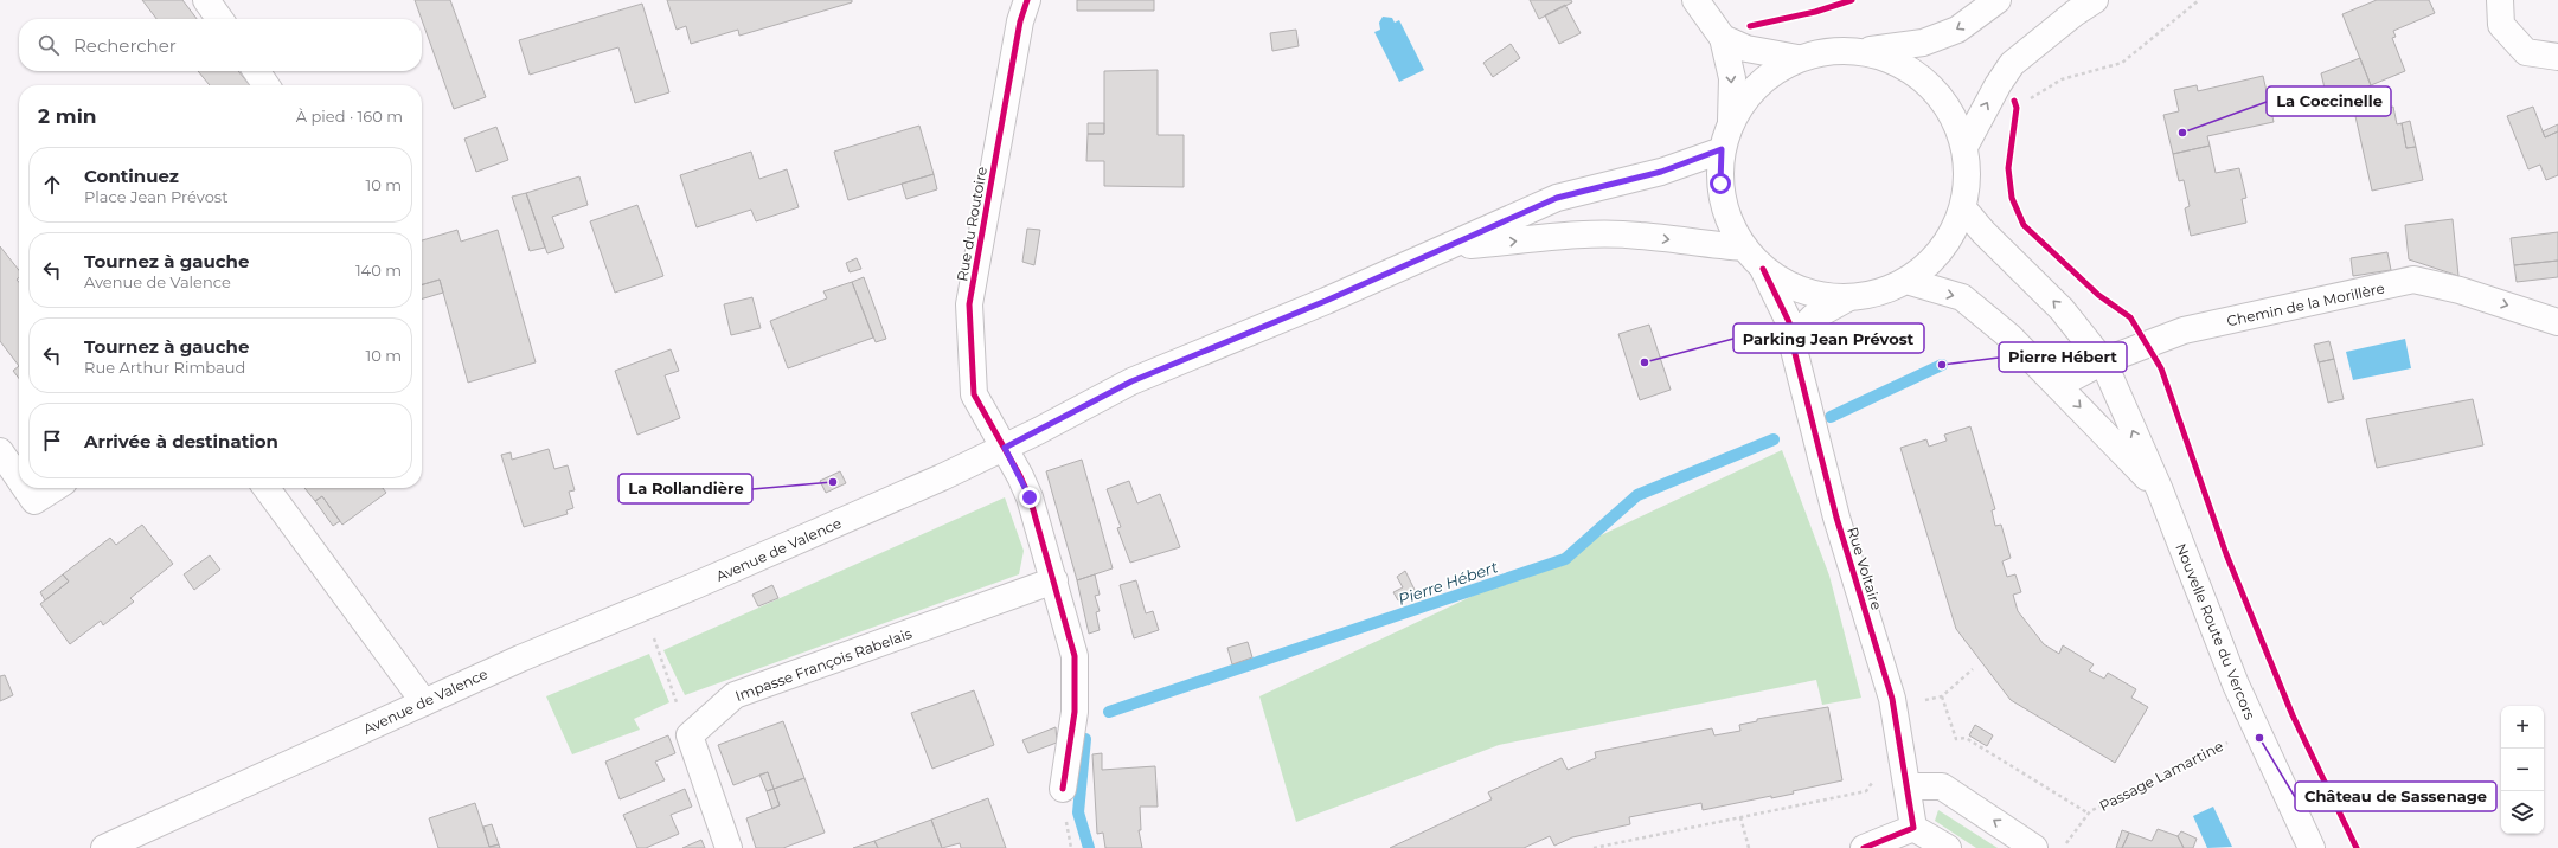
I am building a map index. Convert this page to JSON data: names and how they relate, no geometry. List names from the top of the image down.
{
  "streets": {
    "main road": [
      "Rue du Routoire",
      "Chemin de la Morillère",
      "Avenue de Valence",
      "Rue Voltaire",
      "Nouvelle Route du Vercors",
      "Impasse François Rabelais"
    ],
    "path": ["Passage Lamartine"]
  },
  "crossings": [
    ["Rue du Routoire", "Avenue de Valence"],
    ["Rue du Routoire", "Impasse François Rabelais"],
    ["Chemin de la Morillère", "Nouvelle Route du Vercors"]
  ],
  "one_way": ["Chemin de la Morillère"],
  "water": ["Pierre Hébert"],
  "places": [
    "La Coccinelle",
    "Parking Jean Prévost",
    "Pierre Hébert",
    "La Rollandière",
    "Château de Sassenage"
  ],
  "page": {
    "search": "Rechercher",
    "heading": ["2 min", "À pied · 160 m"],
    "list": [
      ["Continuez", "Place Jean Prévost", "10 m"],
      ["Tournez à gauche", "Avenue de Valence", "140 m"],
      ["Tournez à gauche", "Rue Arthur Rimbaud", "10 m"],
      "Arrivée à destination"
    ],
    "map_buttons": ["+", "−"]
  }
}
